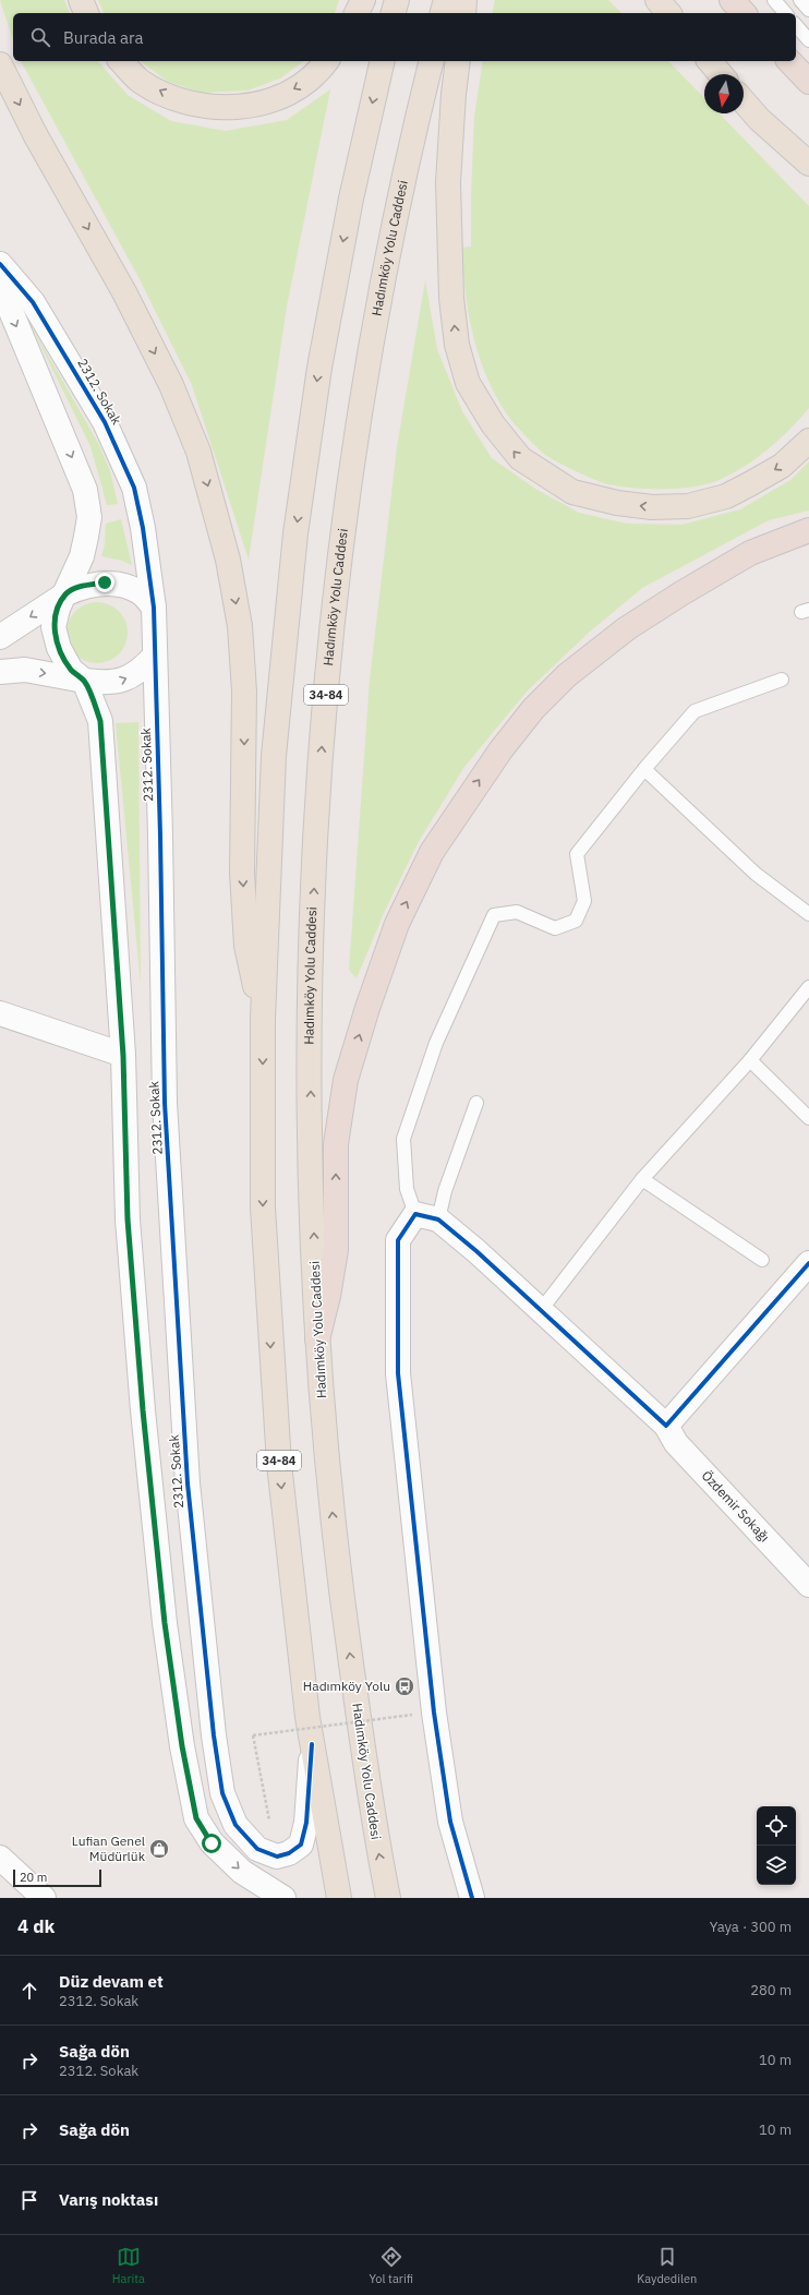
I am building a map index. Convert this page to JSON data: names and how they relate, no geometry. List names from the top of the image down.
{
  "streets": {
    "main road": ["Hadımköy Yolu Caddesi", "34-84"],
    "street": ["2312. Sokak", "Özdemir Sokağı"]
  },
  "places": {
    "bus stop": ["Hadımköy Yolu"],
    "shop": ["Lufian Genel Müdürlük"]
  },
  "scale_bar": "20 m",
  "north": "bottom",
  "page": {
    "search": "Burada ara",
    "scale": "20 m",
    "heading": ["4 dk", "Yaya · 300 m"],
    "list": [
      ["Düz devam et", "2312. Sokak", "280 m"],
      ["Sağa dön", "2312. Sokak", "10 m"],
      ["Sağa dön", "10 m"],
      "Varış noktası"
    ],
    "nav": ["Harita", "Yol tarifi", "Kaydedilen"]
  }
}
